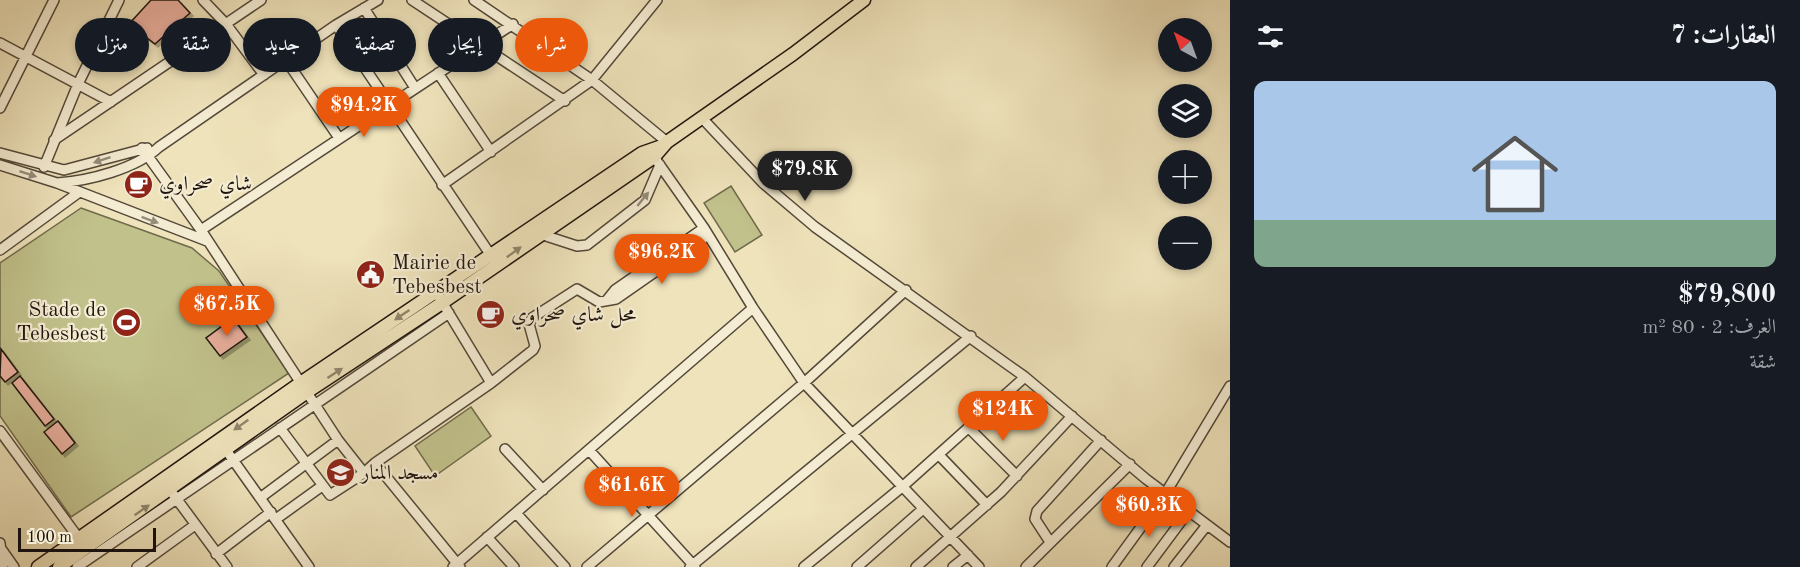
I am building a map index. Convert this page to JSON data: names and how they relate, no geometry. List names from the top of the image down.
{
  "places": {
    "cafe": ["شاي صحراوي", "محل شاي صحراوي"],
    "public building": ["Mairie de Tebesbest"],
    "sports": ["Stade de Tebesbest"],
    "school or university": ["مسجد المنار"]
  },
  "scale_bar": "100 m",
  "north": "top left",
  "page": {
    "heading": "العقارات: 7",
    "map_buttons": ["+", "−"],
    "chip": [
      "شراء",
      "إيجار",
      "تصفية",
      "جديد",
      "شقة",
      "منزل"
    ],
    "list": [
      {
        "name": "$79,800",
        "note": "الغرف: 2 · 80 m² · شقة"
      }
    ],
    "price": [
      "$94.2K",
      "$79.8K",
      "$96.2K",
      "$67.5K",
      "$124K",
      "$61.6K",
      "$60.3K"
    ],
    "scale": "100 m"
  }
}
